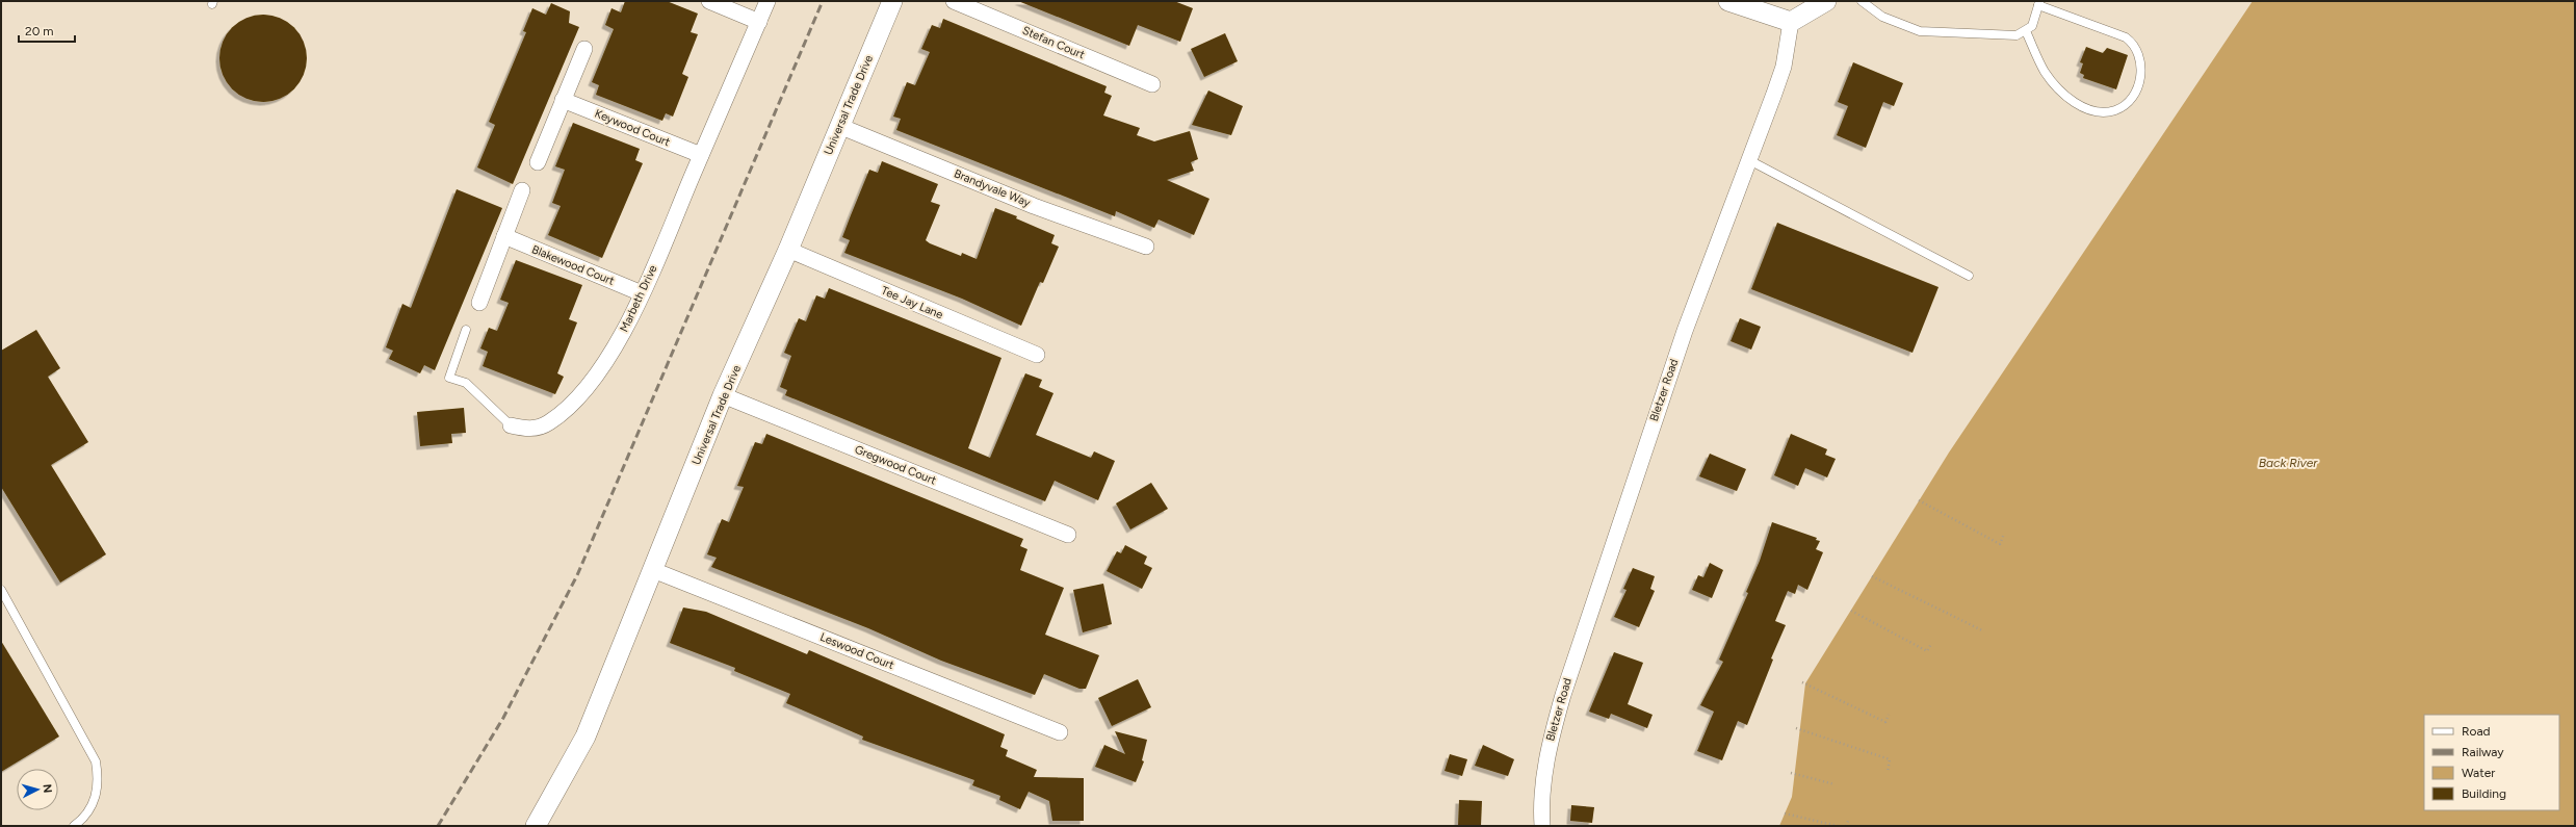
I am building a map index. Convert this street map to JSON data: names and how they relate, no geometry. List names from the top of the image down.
{
  "streets": {
    "street": [
      "Stefan Court",
      "Universal Trade Drive",
      "Keywood Court",
      "Brandyvale Way",
      "Blakewood Court",
      "Marbeth Drive",
      "Tee Jay Lane",
      "Bletzer Road",
      "Gregwood Court",
      "Leswood Court"
    ]
  },
  "crossings": [
    ["Universal Trade Drive", "Brandyvale Way"],
    ["Universal Trade Drive", "Tee Jay Lane"],
    ["Universal Trade Drive", "Gregwood Court"],
    ["Universal Trade Drive", "Leswood Court"],
    ["Keywood Court", "Marbeth Drive"],
    ["Blakewood Court", "Marbeth Drive"]
  ],
  "water": ["Back River"],
  "legend": [
    "Road",
    "Railway",
    "Water",
    "Building"
  ],
  "scale_bar": "20 m",
  "north": "right"
}
